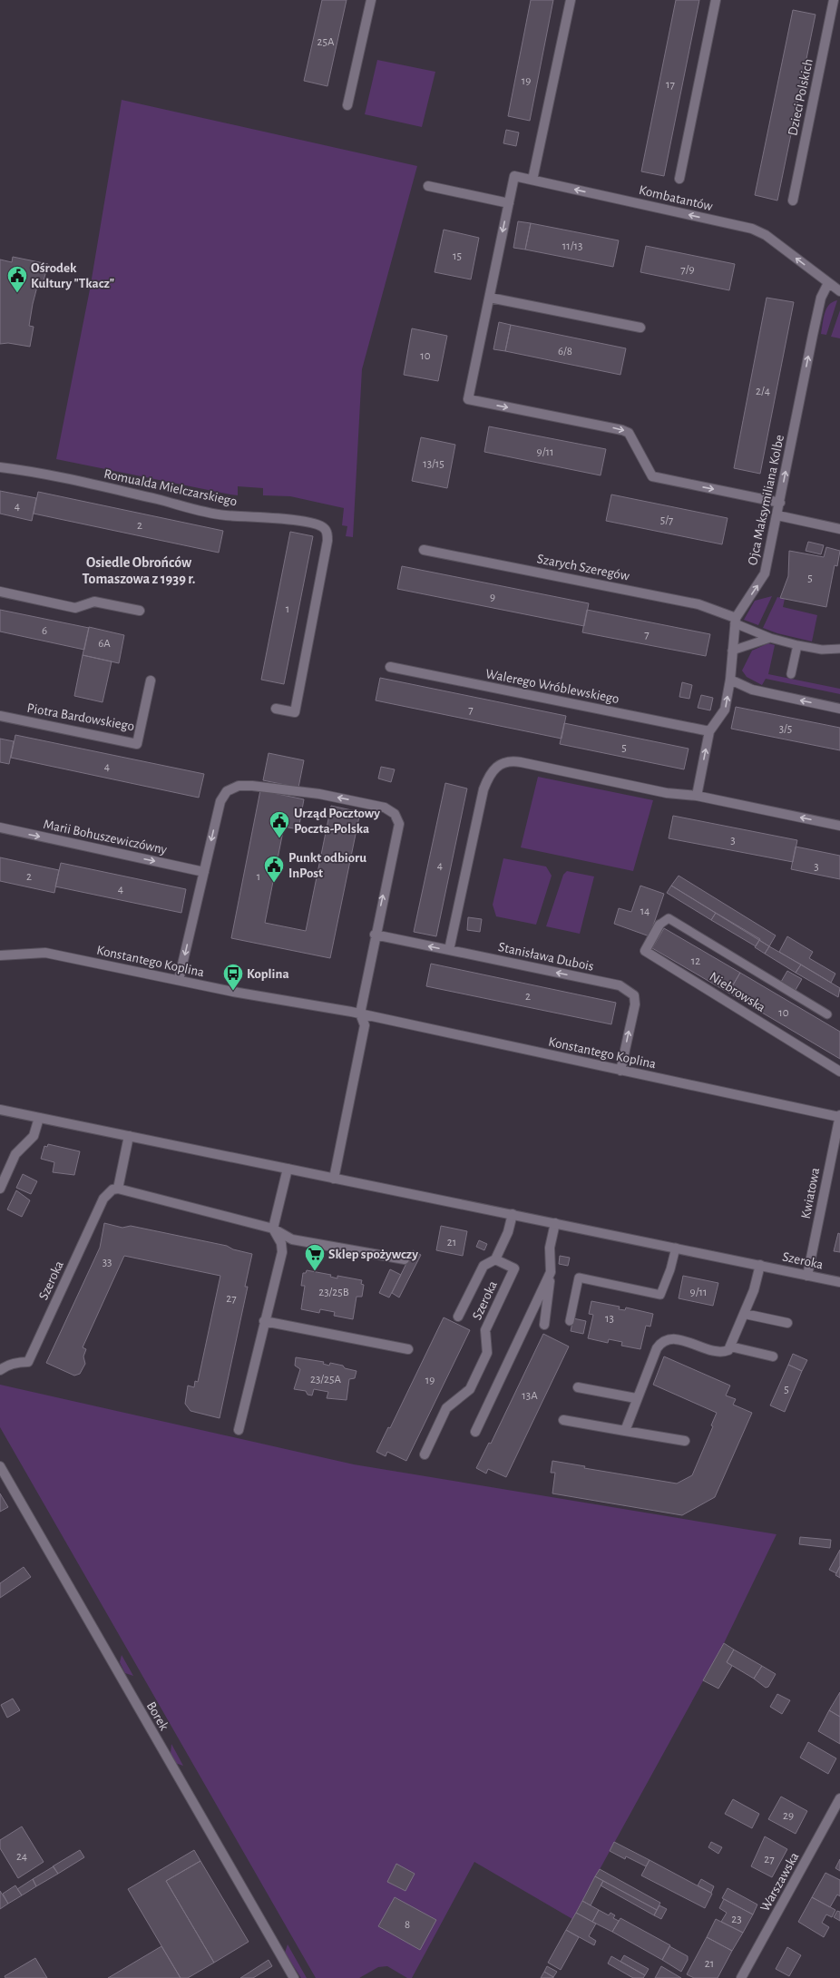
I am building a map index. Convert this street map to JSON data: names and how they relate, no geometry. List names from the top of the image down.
{
  "streets": {
    "street": [
      "Dzieci Polskich",
      "Kombatantów",
      "Romualda Mielczarskiego",
      "Ojca Maksymiliana Kolbe",
      "Szarych Szeregów",
      "Walerego Wróblewskiego",
      "Piotra Bardowskiego",
      "Marii Bohuszewiczówny",
      "Stanisława Dubois",
      "Konstantego Koplina",
      "Niebrowska",
      "Kwiatowa",
      "Szeroka",
      "Borek",
      "Warszawska"
    ]
  },
  "crossings": [
    ["Kombatantów", "Ojca Maksymiliana Kolbe"],
    ["Ojca Maksymiliana Kolbe", "Szarych Szeregów"],
    ["Ojca Maksymiliana Kolbe", "Walerego Wróblewskiego"],
    ["Stanisława Dubois", "Konstantego Koplina"],
    ["Konstantego Koplina", "Kwiatowa"],
    ["Kwiatowa", "Szeroka"]
  ],
  "one_way": ["Ojca Maksymiliana Kolbe", "Marii Bohuszewiczówny", "Stanisława Dubois"],
  "districts": ["Osiedle Obrońców Tomaszowa z 1939 r."],
  "places": {
    "public building": ["Ośrodek Kultury \"Tkacz\"", "Urząd Pocztowy Poczta-Polska", "Punkt odbioru InPost"],
    "bus stop": ["Koplina"],
    "supermarket": ["Sklep spożywczy"]
  },
  "house_numbers": [
    "25A",
    "19",
    "17",
    "11/13",
    "15",
    "7/9",
    "6/8",
    "10",
    "2/4",
    "9/11",
    "13/15",
    "4",
    "5/7",
    "2",
    "5",
    "9",
    "1",
    "6",
    "7",
    "6A",
    "7",
    "3/5",
    "5",
    "4",
    "3",
    "4",
    "3",
    "2",
    "1",
    "4",
    "14",
    "12",
    "2",
    "10",
    "21",
    "33",
    "23/25B",
    "9/11",
    "27",
    "13",
    "23/25A",
    "19",
    "5",
    "13A",
    "29",
    "24",
    "27",
    "23",
    "8",
    "21"
  ]
}
